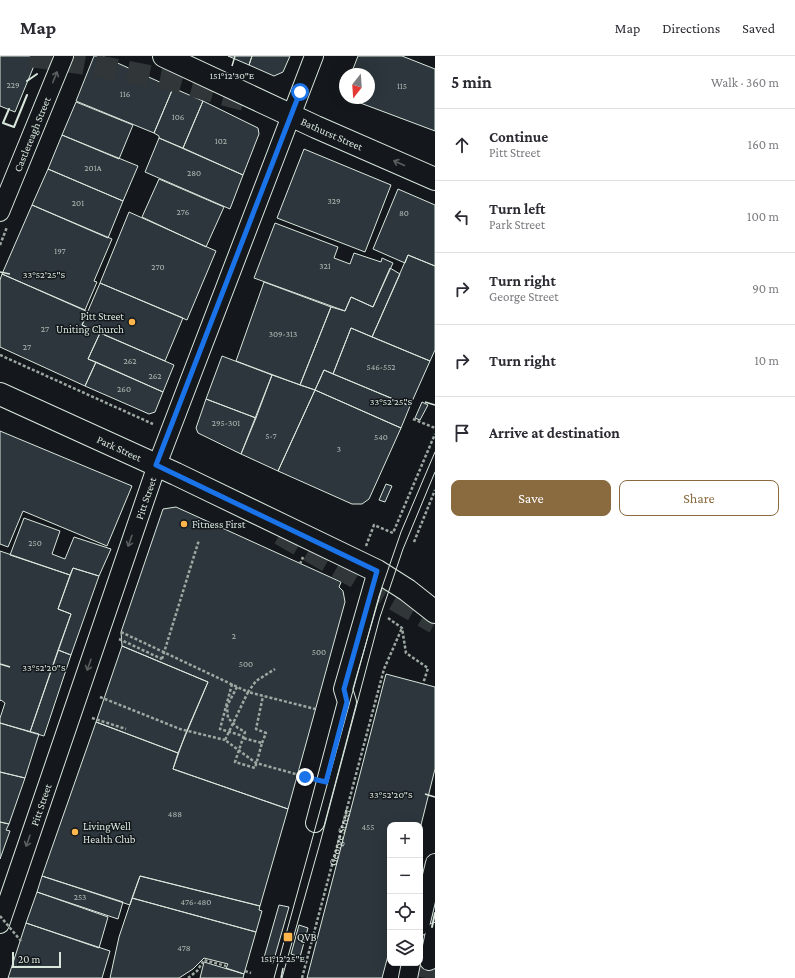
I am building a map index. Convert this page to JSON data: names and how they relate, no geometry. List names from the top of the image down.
{
  "streets": {
    "main road": ["Bathurst Street", "Park Street"],
    "street": ["Castlereagh Street", "Pitt Street"],
    "path": ["George Street"]
  },
  "crossings": [
    ["Bathurst Street", "Pitt Street"],
    ["Park Street", "Pitt Street"]
  ],
  "one_way": ["Bathurst Street", "Castlereagh Street", "Pitt Street"],
  "places": {
    "other": ["Pitt Street Uniting Church", "Fitness First", "LivingWell Health Club"],
    "transit": ["QVB"]
  },
  "house_numbers": [
    "229",
    "115",
    "116",
    "106",
    "102",
    "201A",
    "280",
    "329",
    "201",
    "276",
    "80",
    "197",
    "321",
    "270",
    "27",
    "309-313",
    "27",
    "262",
    "546-552",
    "262",
    "260",
    "295-301",
    "5-7",
    "540",
    "3",
    "250",
    "2",
    "500",
    "500",
    "488",
    "455",
    "253",
    "476-480",
    "478"
  ],
  "scale_bar": "20 m",
  "north": "bottom",
  "page": {
    "header": "Map",
    "nav": ["Map", "Directions", "Saved"],
    "heading": ["5 min", "Walk · 360 m"],
    "list": [
      ["Continue", "Pitt Street", "160 m"],
      ["Turn left", "Park Street", "100 m"],
      ["Turn right", "George Street", "90 m"],
      ["Turn right", "10 m"],
      "Arrive at destination"
    ],
    "buttons": ["Save", "Share"],
    "map_buttons": ["+", "−"],
    "scale": "20 m"
  },
  "coordinates": [
    "151°12'30\"E",
    "33°52'25\"S",
    "33°52'20\"S",
    "151°12'25\"E"
  ]
}
